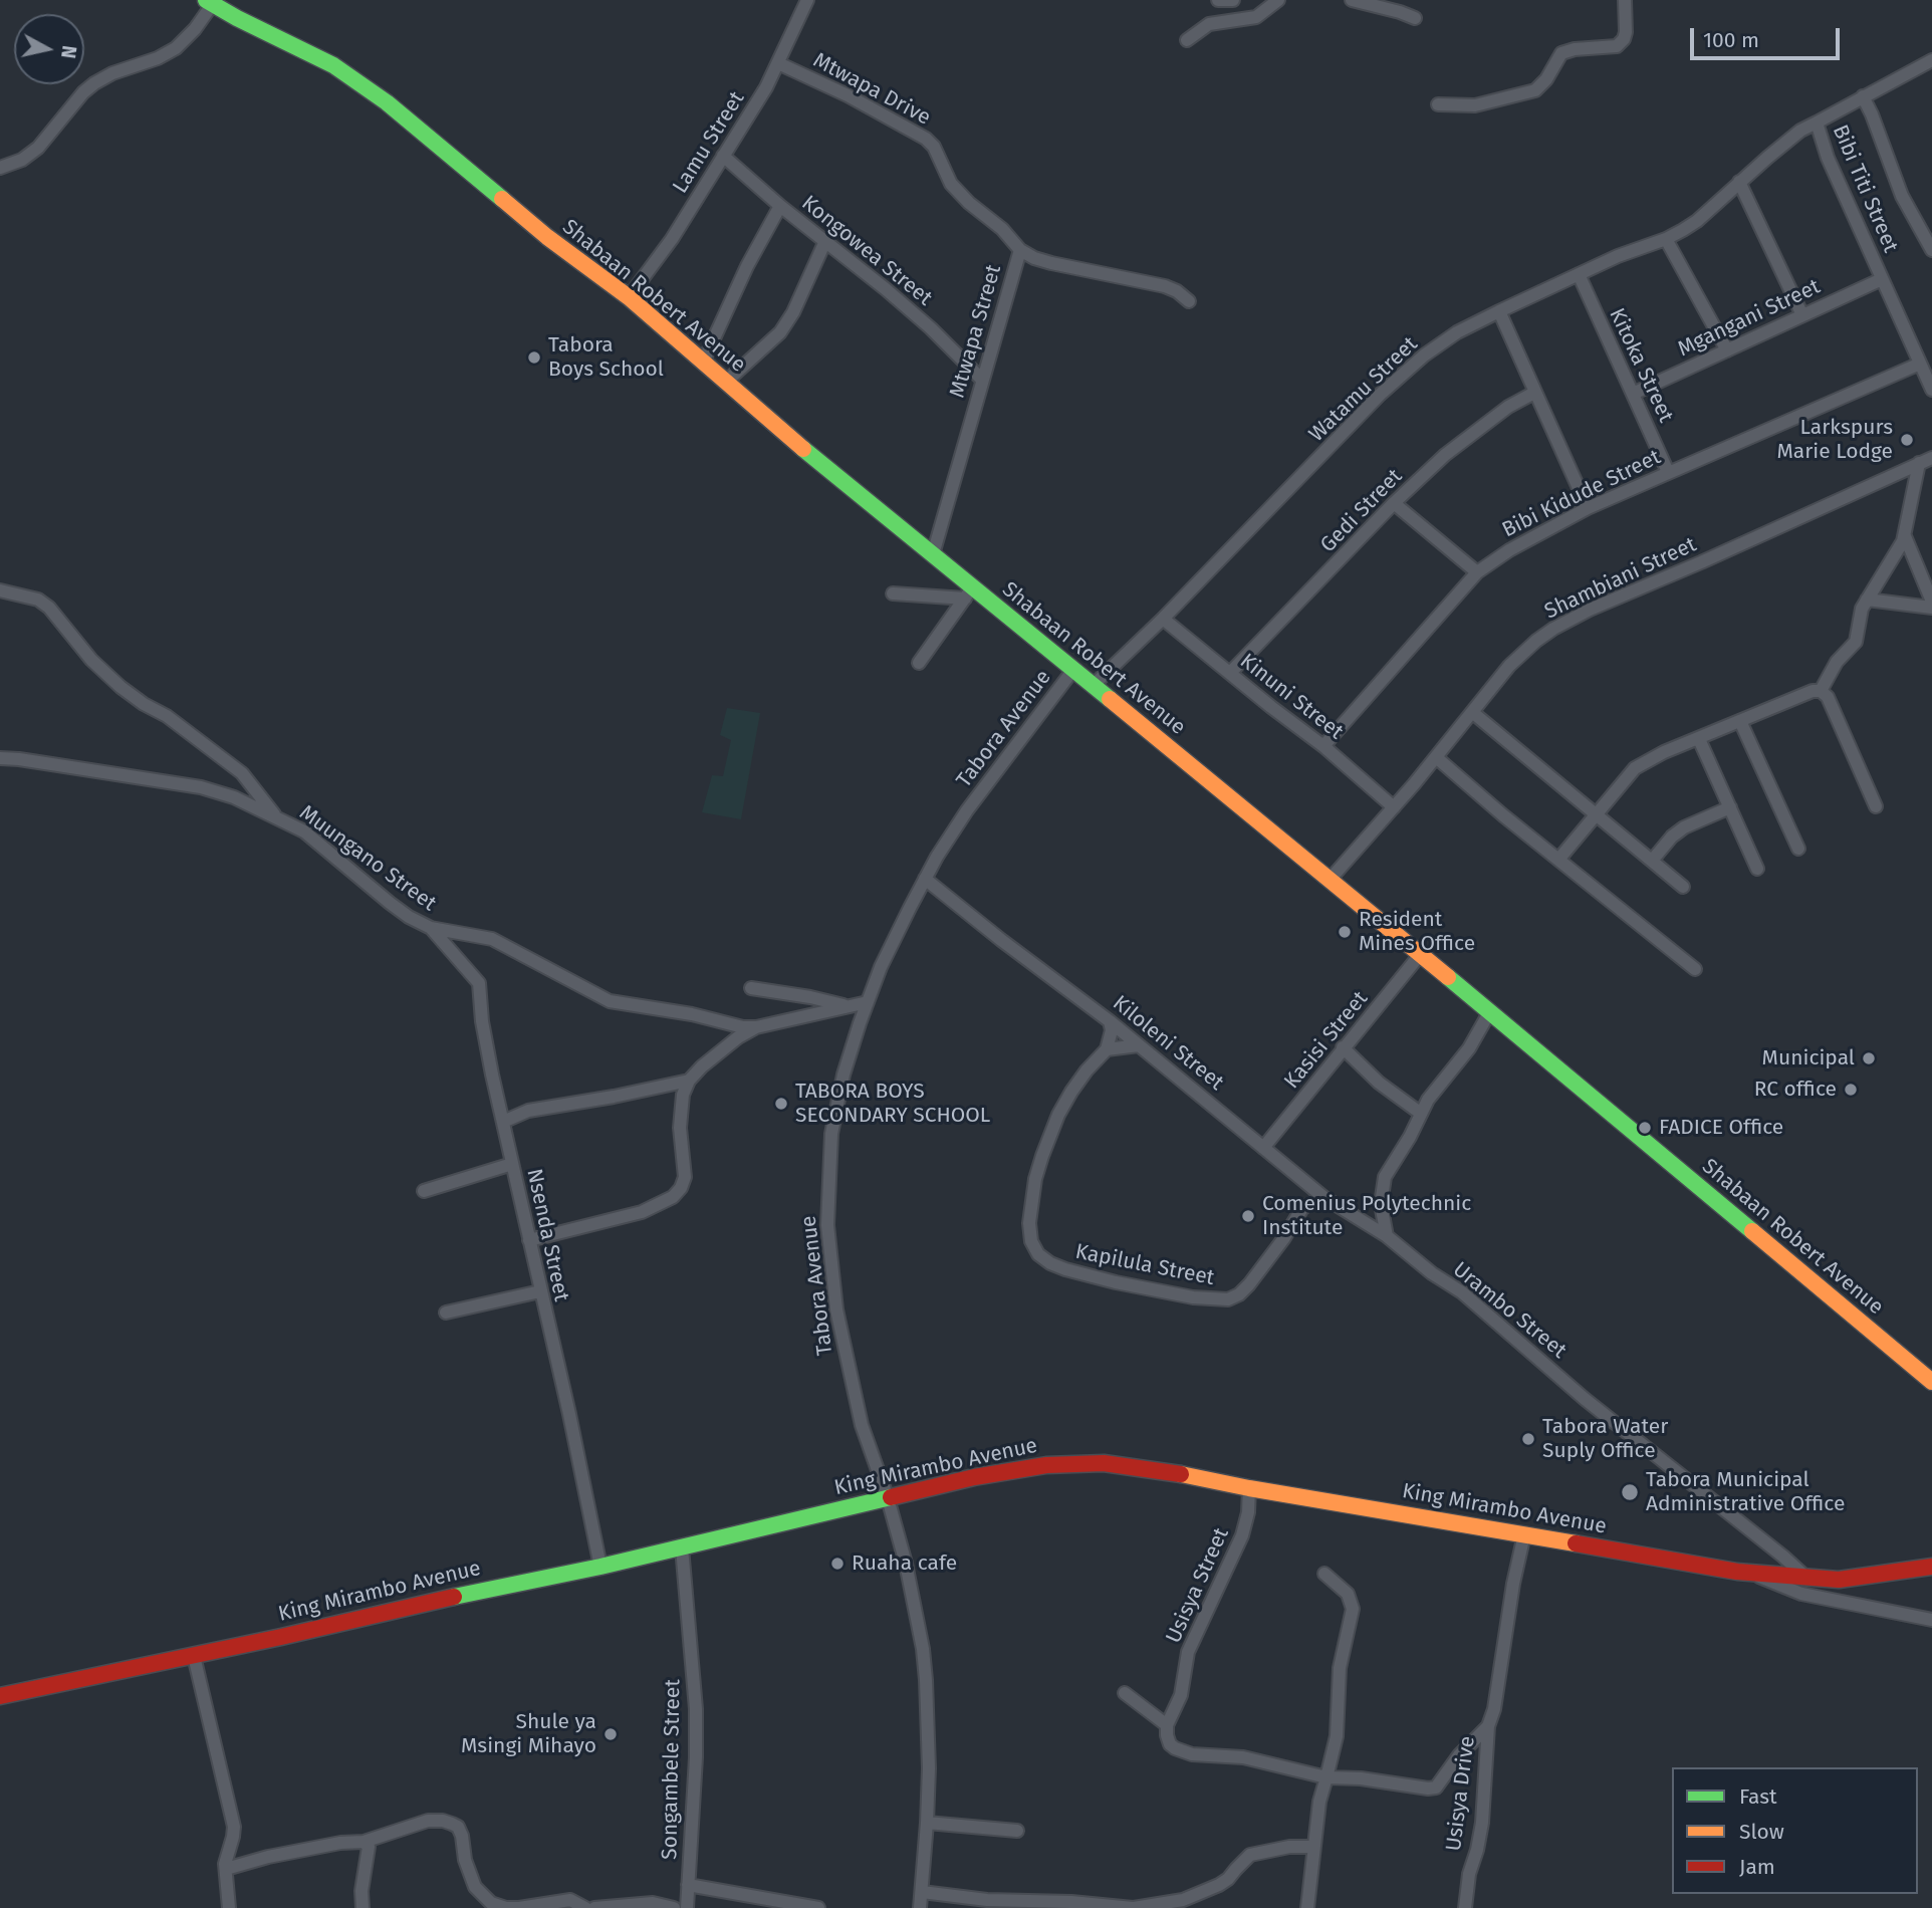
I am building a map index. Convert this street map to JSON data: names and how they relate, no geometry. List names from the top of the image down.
{
  "streets": {
    "street": [
      "Mtwapa Drive",
      "Lamu Street",
      "Bibi Titi Street",
      "Kongowea Street",
      "Shabaan Robert Avenue",
      "Mgangani Street",
      "Mtwapa Street",
      "Kitoka Street",
      "Watamu Street",
      "Bibi Kidude Street",
      "Gedi Street",
      "Shambiani Street",
      "Kinuni Street",
      "Tabora Avenue",
      "Muungano Street",
      "Kasisi Street",
      "Kiloleni Street",
      "Nsenda Street",
      "Kapilula Street",
      "Urambo Street",
      "King Mirambo Avenue",
      "Usisya Street",
      "Songambele Street",
      "Usisya Drive"
    ]
  },
  "crossings": [
    ["Mtwapa Drive", "Lamu Street"],
    ["Mtwapa Drive", "Mtwapa Street"],
    ["Lamu Street", "Kongowea Street"],
    ["Lamu Street", "Shabaan Robert Avenue"],
    ["Bibi Titi Street", "Mgangani Street"],
    ["Bibi Titi Street", "Watamu Street"],
    ["Bibi Titi Street", "Bibi Kidude Street"],
    ["Kongowea Street", "Mtwapa Street"],
    ["Shabaan Robert Avenue", "Mtwapa Street"],
    ["Shabaan Robert Avenue", "Watamu Street"],
    ["Shabaan Robert Avenue", "Shambiani Street"],
    ["Shabaan Robert Avenue", "Tabora Avenue"],
    ["Shabaan Robert Avenue", "Kasisi Street"],
    ["Mgangani Street", "Kitoka Street"],
    ["Kitoka Street", "Watamu Street"],
    ["Kitoka Street", "Bibi Kidude Street"],
    ["Watamu Street", "Kinuni Street"],
    ["Bibi Kidude Street", "Kinuni Street"],
    ["Gedi Street", "Kinuni Street"],
    ["Shambiani Street", "Kinuni Street"],
    ["Tabora Avenue", "Muungano Street"],
    ["Tabora Avenue", "Kiloleni Street"],
    ["Tabora Avenue", "King Mirambo Avenue"],
    ["Muungano Street", "Nsenda Street"],
    ["Kasisi Street", "Kiloleni Street"],
    ["Kiloleni Street", "Kapilula Street"],
    ["Kiloleni Street", "Urambo Street"],
    ["Nsenda Street", "King Mirambo Avenue"],
    ["Urambo Street", "King Mirambo Avenue"],
    ["King Mirambo Avenue", "Usisya Street"],
    ["King Mirambo Avenue", "Songambele Street"]
  ],
  "places": [
    "Tabora Boys School",
    "Larkspurs Marie Lodge",
    "Resident Mines Office",
    "Municipal",
    "RC office",
    "TABORA BOYS SECONDARY SCHOOL",
    "FADICE Office",
    "Comenius Polytechnic Institute",
    "Tabora Water Suply Office",
    "Tabora Municipal Administrative Office",
    "Ruaha cafe",
    "Shule ya Msingi Mihayo"
  ],
  "legend": ["Fast", "Slow", "Jam"],
  "scale_bar": "100 m",
  "north": "right"
}
